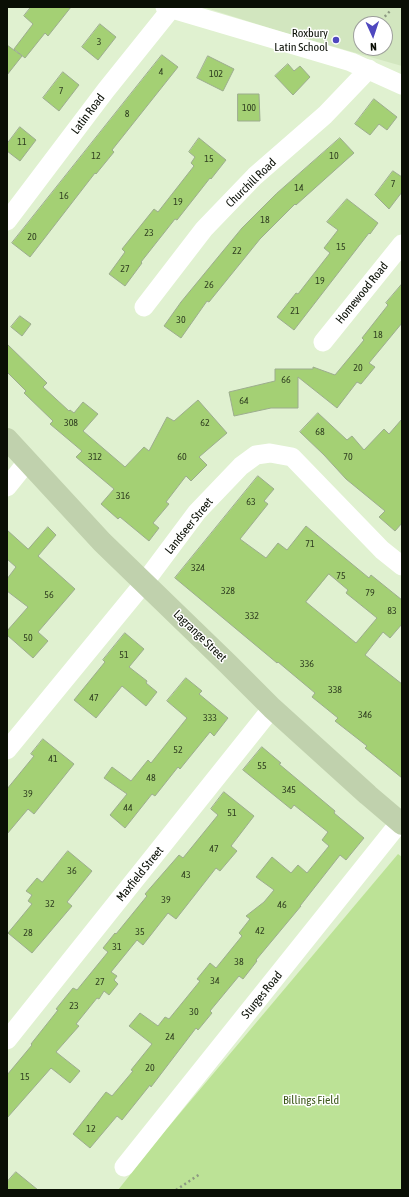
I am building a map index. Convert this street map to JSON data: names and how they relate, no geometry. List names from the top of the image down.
{
  "streets": {
    "main road": ["Lagrange Street"],
    "street": [
      "Latin Road",
      "Churchill Road",
      "Homewood Road",
      "Landseer Street",
      "Maxfield Street",
      "Sturges Road"
    ]
  },
  "crossings": [
    ["Landseer Street", "Lagrange Street"],
    ["Lagrange Street", "Maxfield Street"],
    ["Lagrange Street", "Sturges Road"]
  ],
  "parks": ["Billings Field"],
  "places": ["Roxbury Latin School"],
  "house_numbers": [
    "3",
    "4",
    "102",
    "7",
    "100",
    "8",
    "11",
    "12",
    "10",
    "15",
    "7",
    "14",
    "16",
    "19",
    "18",
    "23",
    "20",
    "15",
    "22",
    "27",
    "19",
    "26",
    "21",
    "30",
    "18",
    "20",
    "66",
    "64",
    "308",
    "62",
    "68",
    "312",
    "60",
    "70",
    "316",
    "63",
    "71",
    "324",
    "75",
    "328",
    "79",
    "56",
    "83",
    "332",
    "50",
    "51",
    "336",
    "338",
    "47",
    "346",
    "333",
    "52",
    "41",
    "55",
    "48",
    "345",
    "39",
    "44",
    "51",
    "47",
    "36",
    "43",
    "39",
    "32",
    "46",
    "42",
    "35",
    "28",
    "31",
    "38",
    "34",
    "27",
    "23",
    "30",
    "24",
    "20",
    "15",
    "12"
  ],
  "north": "bottom"
}
